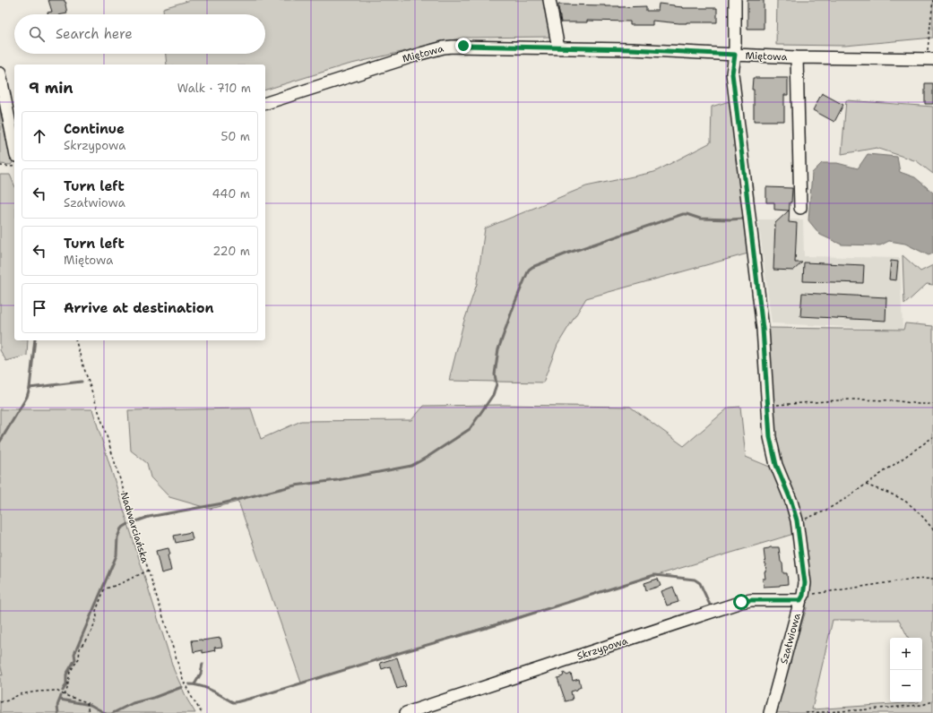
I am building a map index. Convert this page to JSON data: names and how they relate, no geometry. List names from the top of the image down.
{
  "streets": {
    "street": ["Miętowa", "Szałwiowa", "Skrzypowa"],
    "path": ["Nadwarciańska"]
  },
  "crossings": [
    ["Miętowa", "Szałwiowa"],
    ["Szałwiowa", "Skrzypowa"]
  ],
  "page": {
    "search": "Search here",
    "heading": ["9 min", "Walk · 710 m"],
    "list": [
      ["Continue", "Skrzypowa", "50 m"],
      ["Turn left", "Szałwiowa", "440 m"],
      ["Turn left", "Miętowa", "220 m"],
      "Arrive at destination"
    ],
    "map_buttons": ["+", "−"]
  }
}
